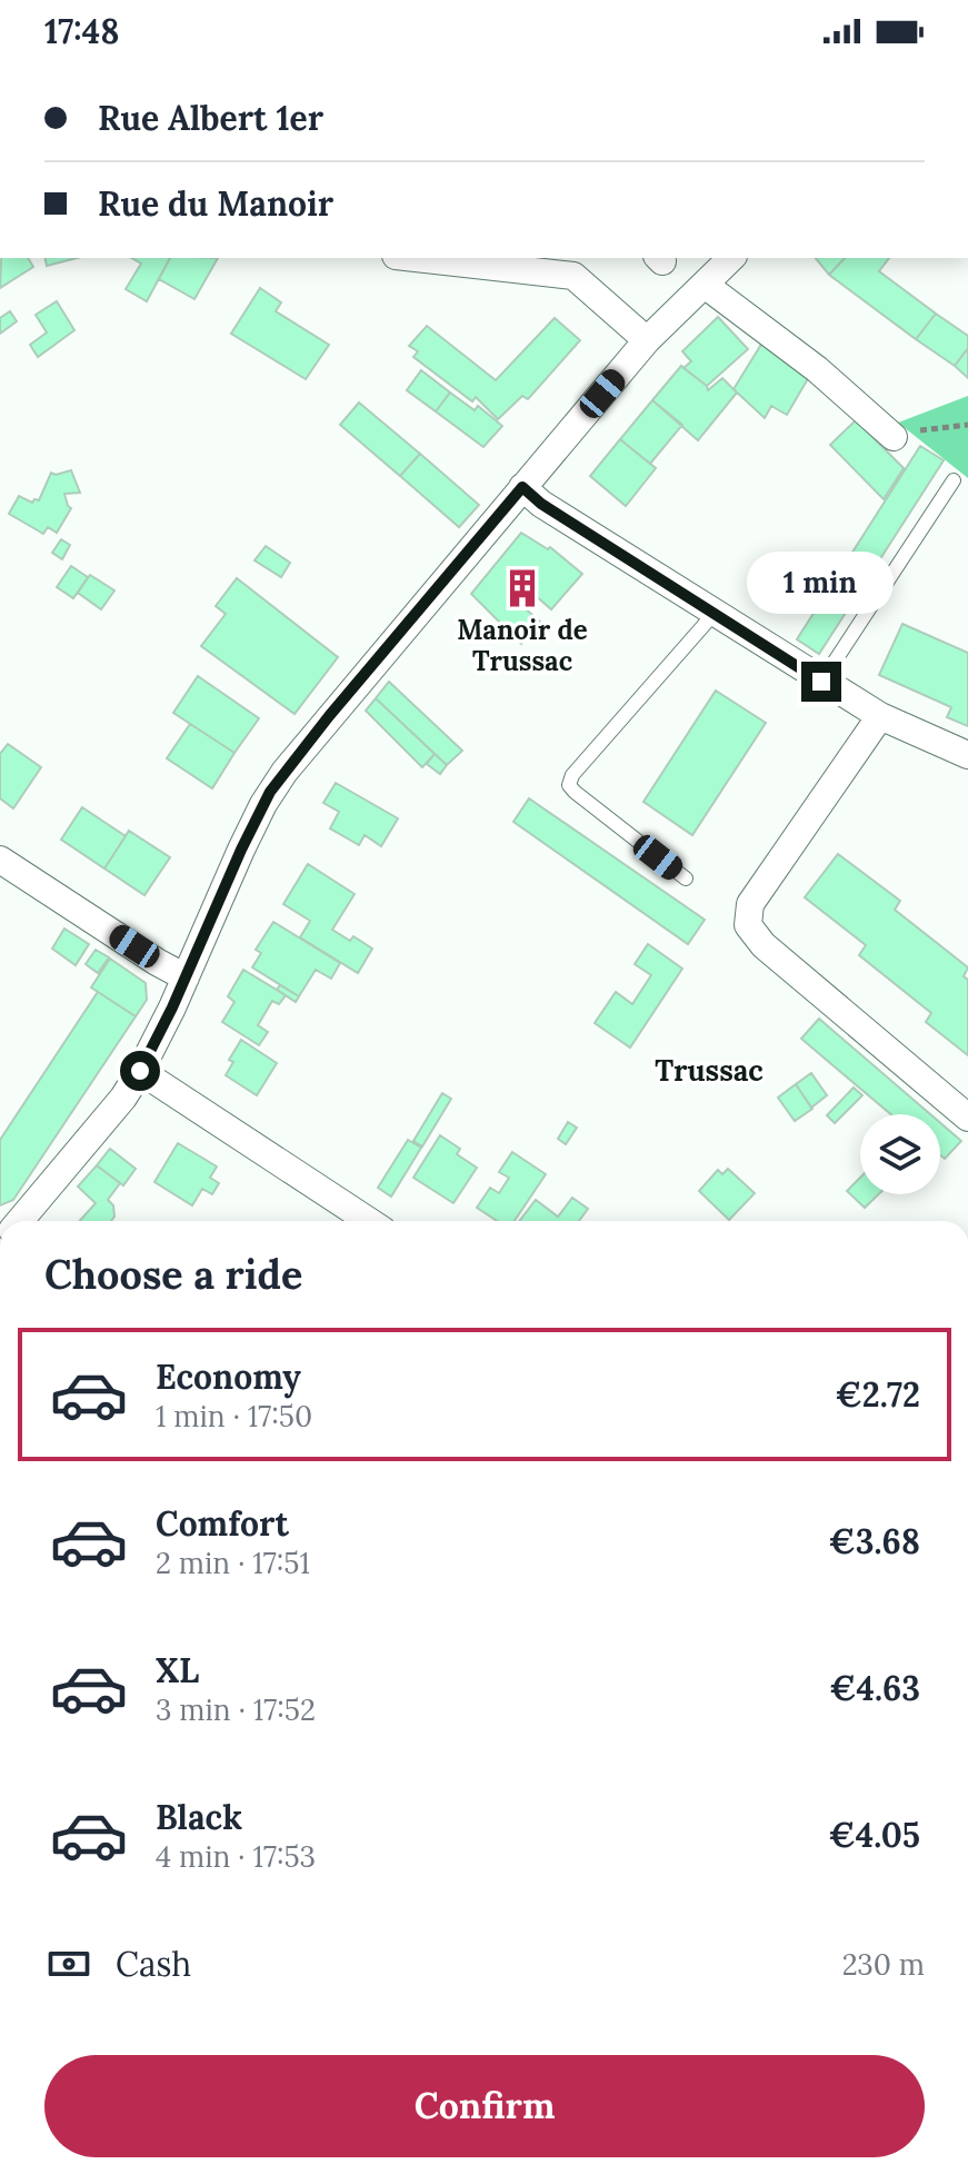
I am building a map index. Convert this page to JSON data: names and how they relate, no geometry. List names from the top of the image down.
{
  "districts": ["Trussac"],
  "places": {
    "building": ["Manoir de Trussac"]
  },
  "page": {
    "status": "17:48",
    "banner": ["Rue Albert 1er", "Rue du Manoir"],
    "bubble": "1 min",
    "heading": "Choose a ride",
    "list": [
      {
        "name": "Economy",
        "note": "1 min · 17:50",
        "value": "€2.72"
      },
      {
        "name": "Comfort",
        "note": "2 min · 17:51",
        "value": "€3.68"
      },
      {
        "name": "XL",
        "note": "3 min · 17:52",
        "value": "€4.63"
      },
      {
        "name": "Black",
        "note": "4 min · 17:53",
        "value": "€4.05"
      }
    ],
    "pay": ["Cash", "230 m"],
    "buttons": "Confirm"
  }
}
